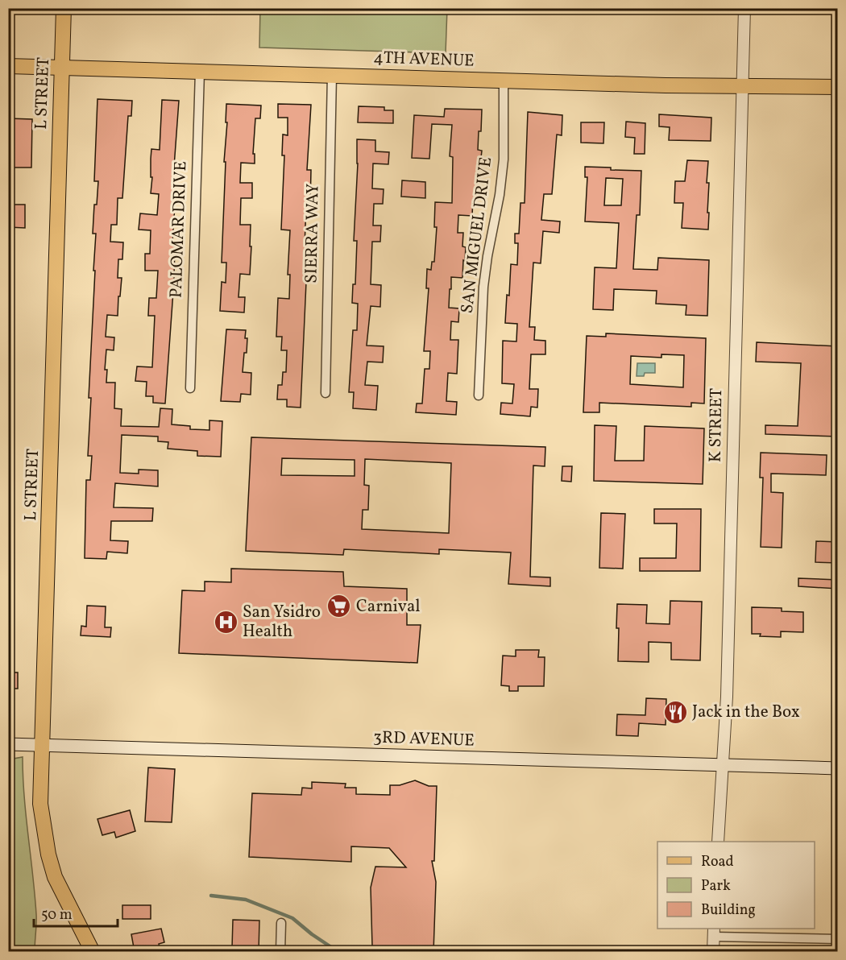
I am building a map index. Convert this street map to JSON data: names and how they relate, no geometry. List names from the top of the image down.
{
  "streets": {
    "main road": ["4TH AVENUE", "L STREET", "3RD AVENUE"],
    "street": [
      "PALOMAR DRIVE",
      "SIERRA WAY",
      "SAN MIGUEL DRIVE",
      "K STREET"
    ]
  },
  "crossings": [
    ["4TH AVENUE", "L STREET"],
    ["4TH AVENUE", "PALOMAR DRIVE"],
    ["4TH AVENUE", "SIERRA WAY"],
    ["4TH AVENUE", "SAN MIGUEL DRIVE"],
    ["4TH AVENUE", "K STREET"],
    ["L STREET", "3RD AVENUE"],
    ["K STREET", "3RD AVENUE"]
  ],
  "places": {
    "supermarket": ["Carnival"],
    "hospital": ["San Ysidro Health"],
    "restaurant": ["Jack in the Box"]
  },
  "legend": ["Road", "Park", "Building"],
  "scale_bar": "50 m"
}
